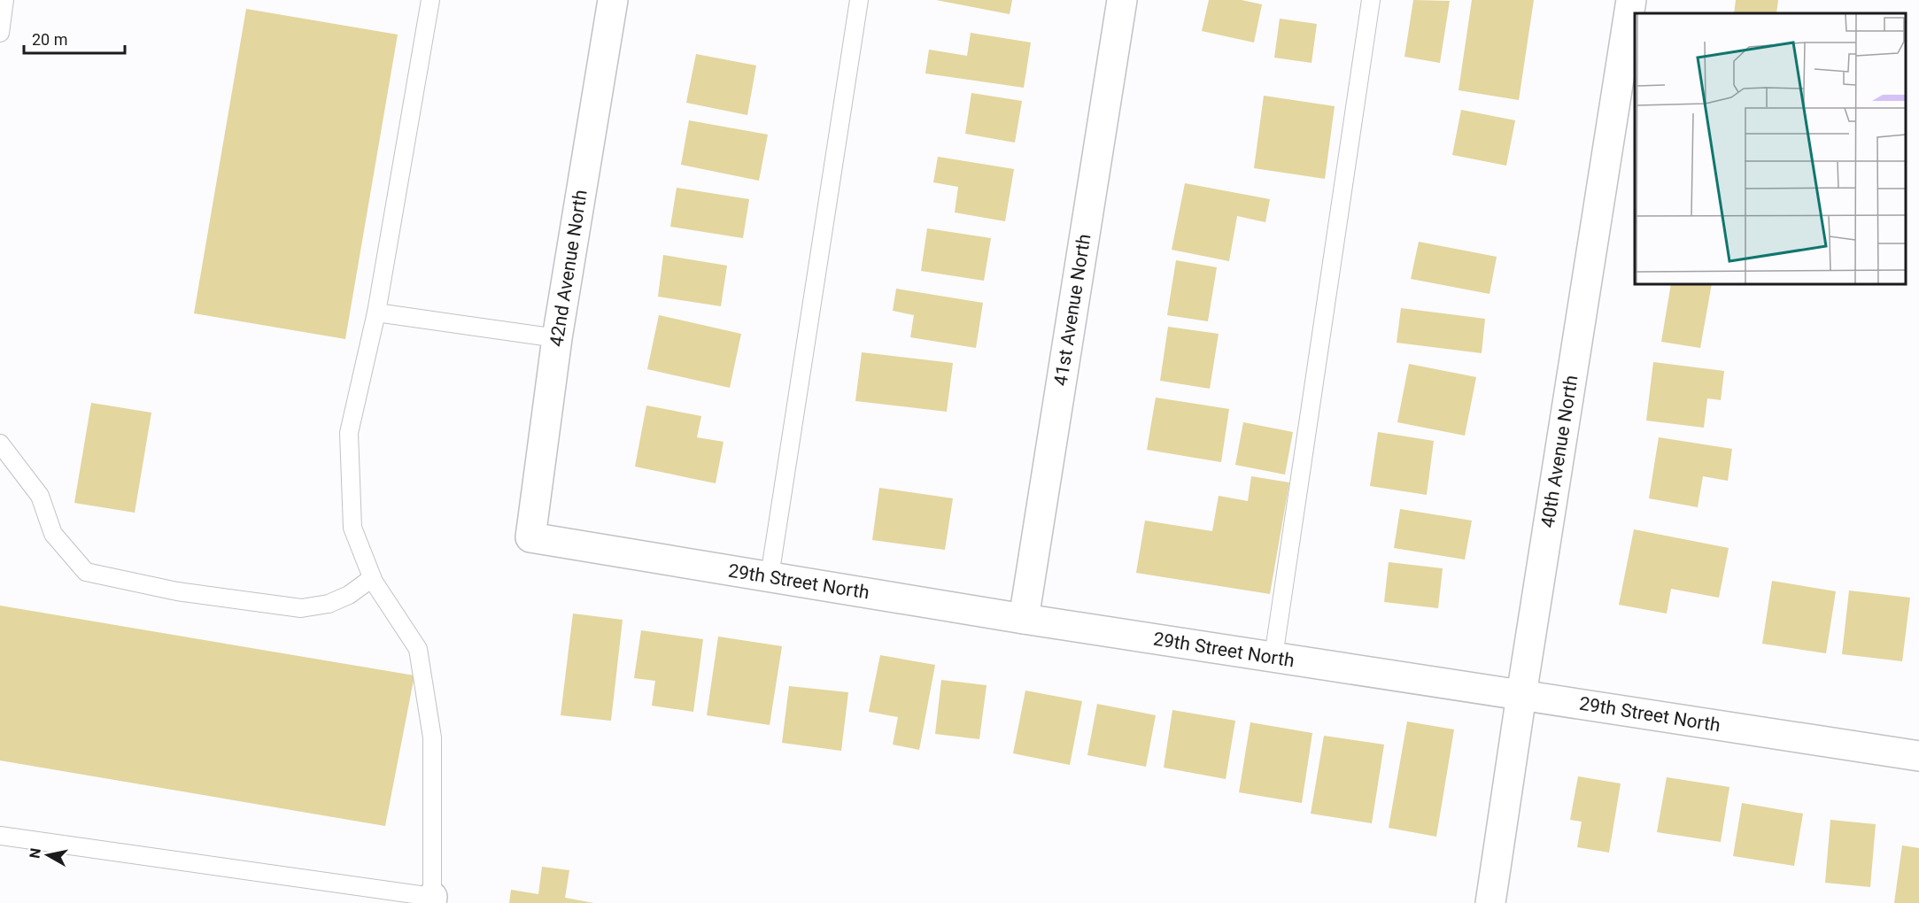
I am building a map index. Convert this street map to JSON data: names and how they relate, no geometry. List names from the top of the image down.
{
  "streets": {
    "street": [
      "42nd Avenue North",
      "41st Avenue North",
      "40th Avenue North",
      "29th Street North"
    ]
  },
  "crossings": [
    ["42nd Avenue North", "29th Street North"],
    ["41st Avenue North", "29th Street North"],
    ["40th Avenue North", "29th Street North"]
  ],
  "scale_bar": "20 m",
  "north": "left"
}
